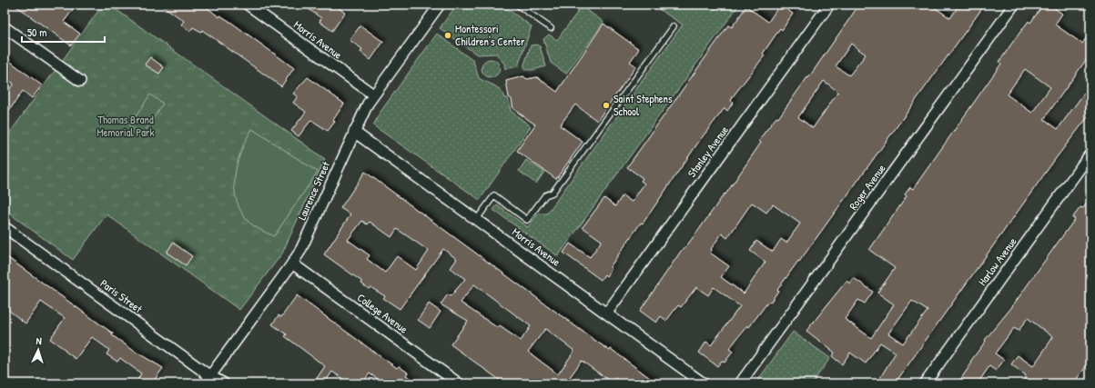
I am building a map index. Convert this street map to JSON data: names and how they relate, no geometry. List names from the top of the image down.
{
  "streets": {
    "street": [
      "Morris Avenue",
      "Stanley Avenue",
      "Roger Avenue",
      "Laurence Street",
      "Harlow Avenue",
      "Paris Street",
      "College Avenue"
    ]
  },
  "crossings": [
    ["Morris Avenue", "Stanley Avenue"],
    ["Morris Avenue", "Laurence Street"],
    ["Laurence Street", "Paris Street"],
    ["Laurence Street", "College Avenue"]
  ],
  "parks": ["Thomas Brand Memorial Park"],
  "places": ["Montessori Children's Center", "Saint Stephens School"],
  "scale_bar": "50 m",
  "north": "top"
}
